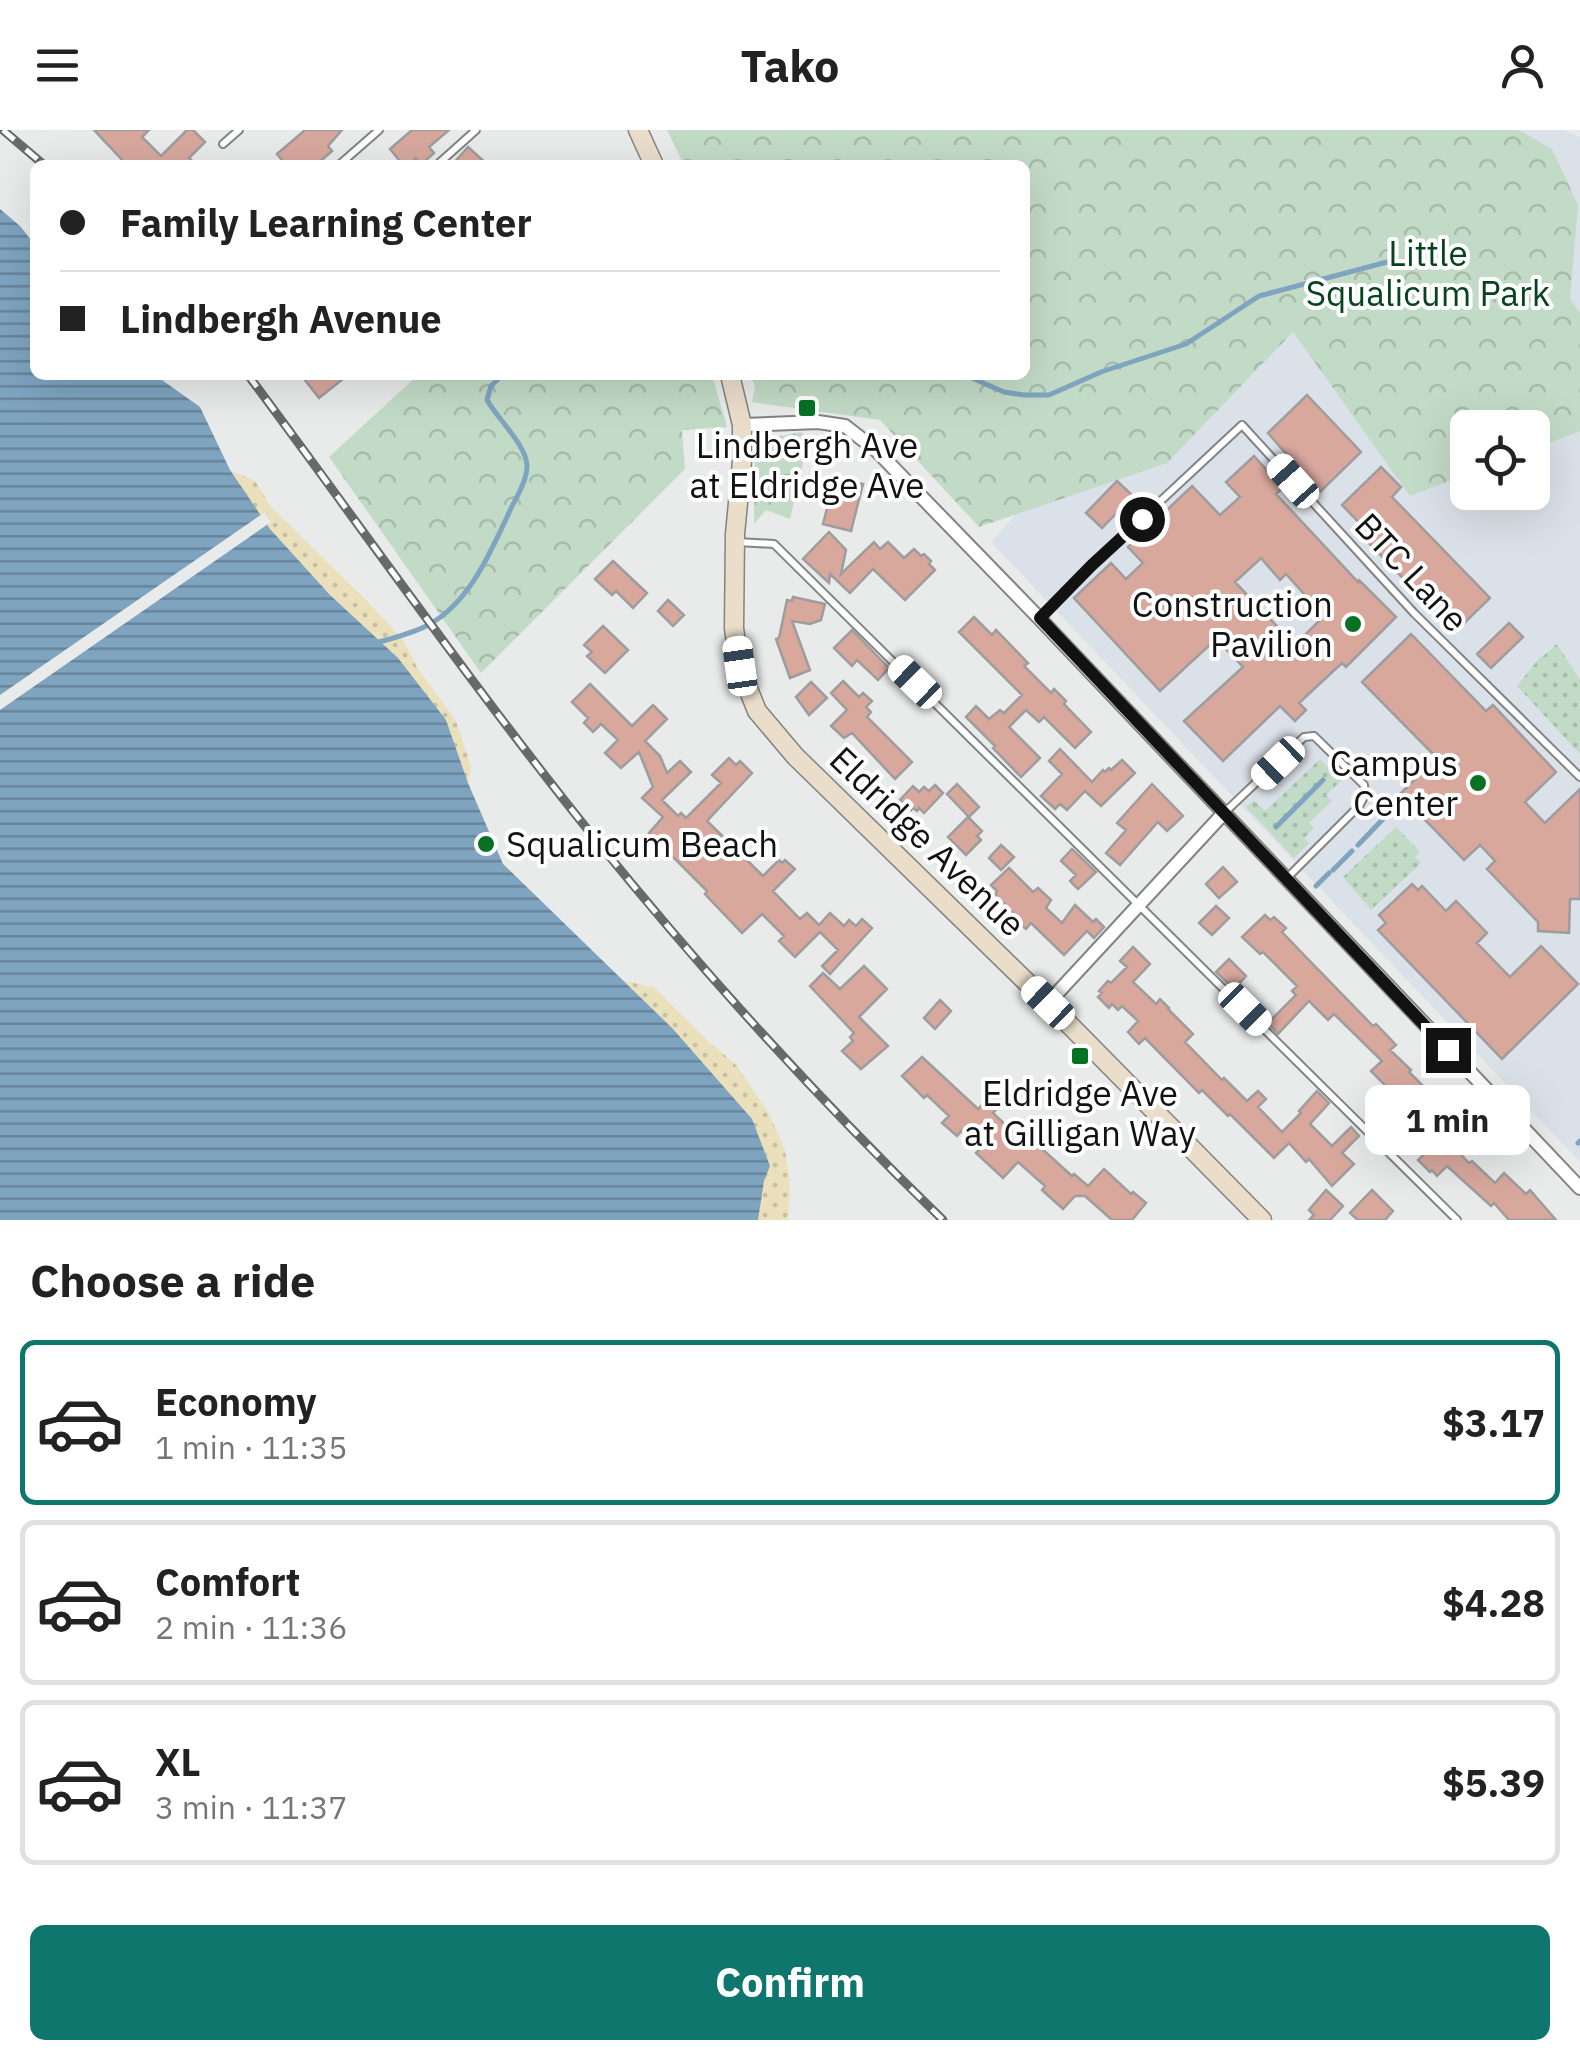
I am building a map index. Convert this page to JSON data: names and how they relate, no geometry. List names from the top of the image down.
{
  "streets": {
    "main road": ["Eldridge Avenue"],
    "lane": ["BTC Lane"]
  },
  "parks": ["Little Squalicum Park"],
  "places": {
    "transit": ["Lindbergh Ave at Eldridge Ave", "Eldridge Ave at Gilligan Way"],
    "other": ["Construction Pavilion", "Campus Center", "Squalicum Beach"]
  },
  "page": {
    "header": "Tako",
    "banner": ["Family Learning Center", "Lindbergh Avenue"],
    "bubble": "1 min",
    "heading": "Choose a ride",
    "list": [
      {
        "name": "Economy",
        "note": "1 min · 11:35",
        "value": "$3.17"
      },
      {
        "name": "Comfort",
        "note": "2 min · 11:36",
        "value": "$4.28"
      },
      {
        "name": "XL",
        "note": "3 min · 11:37",
        "value": "$5.39"
      }
    ],
    "buttons": "Confirm"
  }
}
